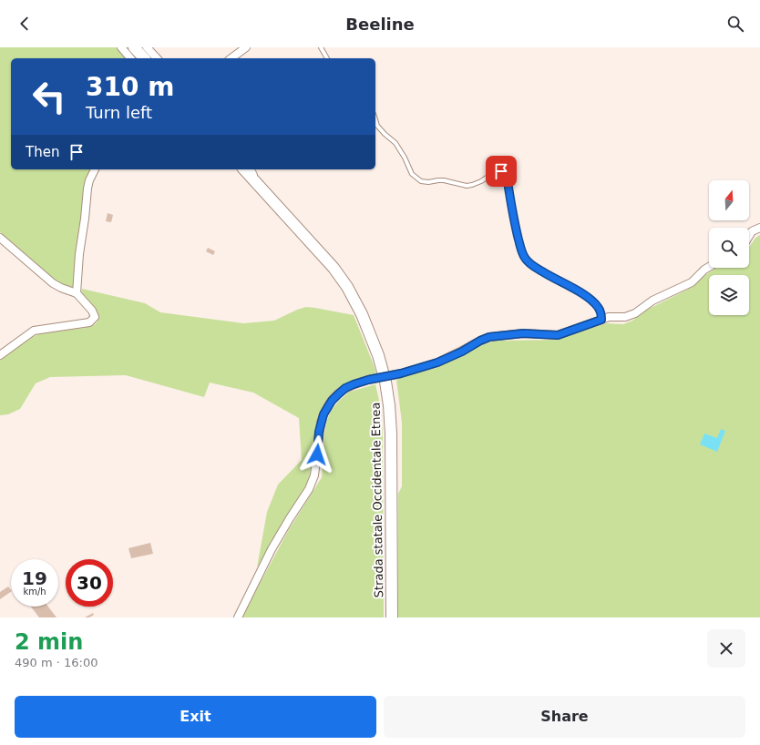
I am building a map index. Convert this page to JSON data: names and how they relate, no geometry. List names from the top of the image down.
{
  "streets": {
    "main road": ["Strada statale Occidentale Etnea"]
  },
  "north": "top",
  "page": {
    "header": "Beeline",
    "turn": ["310 m", "Turn left"],
    "then": "Then",
    "speed": "19 km/h",
    "limit": "30",
    "heading": ["2 min", "490 m · 16:00"],
    "buttons": ["Exit", "Share"]
  }
}
